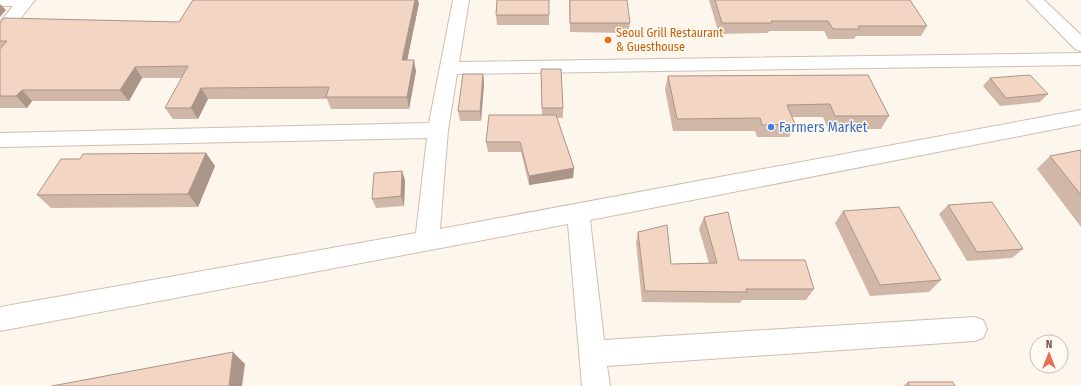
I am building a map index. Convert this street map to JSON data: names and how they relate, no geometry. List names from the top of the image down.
{
  "places": ["Seoul Grill Restaurant & Guesthouse", "Farmers Market"],
  "north": "top"
}
